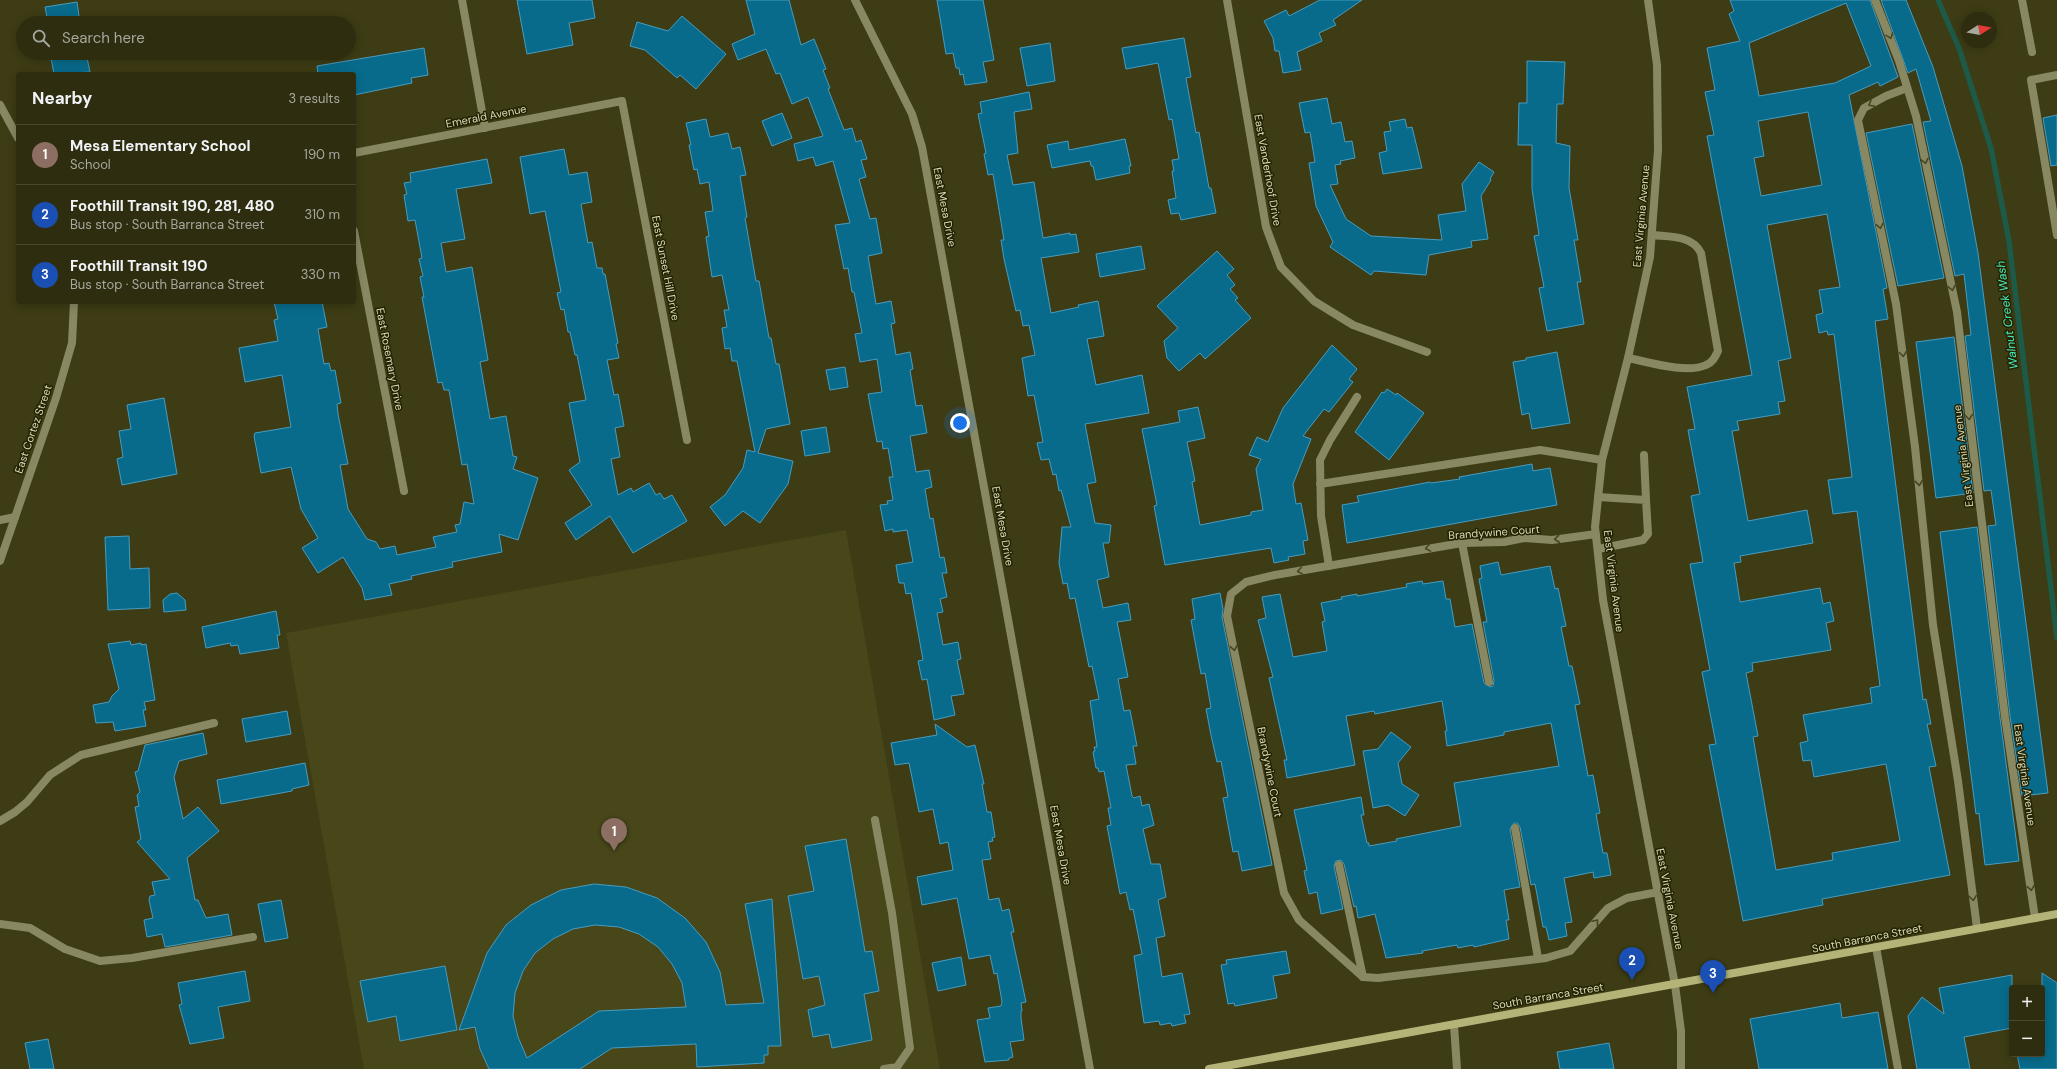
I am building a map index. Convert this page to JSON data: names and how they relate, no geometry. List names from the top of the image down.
{
  "streets": {
    "main road": ["South Barranca Street"],
    "street": [
      "Emerald Avenue",
      "East Vanderhoof Drive",
      "East Mesa Drive",
      "East Virginia Avenue",
      "East Sunset Hill Drive",
      "East Rosemary Drive",
      "East Cortez Street",
      "Brandywine Court"
    ]
  },
  "crossings": [
    ["Emerald Avenue", "East Sunset Hill Drive"],
    ["East Virginia Avenue", "Brandywine Court"],
    ["East Virginia Avenue", "South Barranca Street"]
  ],
  "water": ["Walnut Creek Wash"],
  "north": "right",
  "page": {
    "search": "Search here",
    "heading": ["Nearby", "3 results"],
    "list": [
      {
        "mark": "1",
        "name": "Mesa Elementary School",
        "note": "School",
        "value": "190 m"
      },
      {
        "mark": "2",
        "name": "Foothill Transit 190, 281, 480",
        "note": "Bus stop · South Barranca Street",
        "value": "310 m"
      },
      {
        "mark": "3",
        "name": "Foothill Transit 190",
        "note": "Bus stop · South Barranca Street",
        "value": "330 m"
      }
    ],
    "pins": ["1", "2", "3"],
    "map_buttons": ["+", "−"]
  }
}
